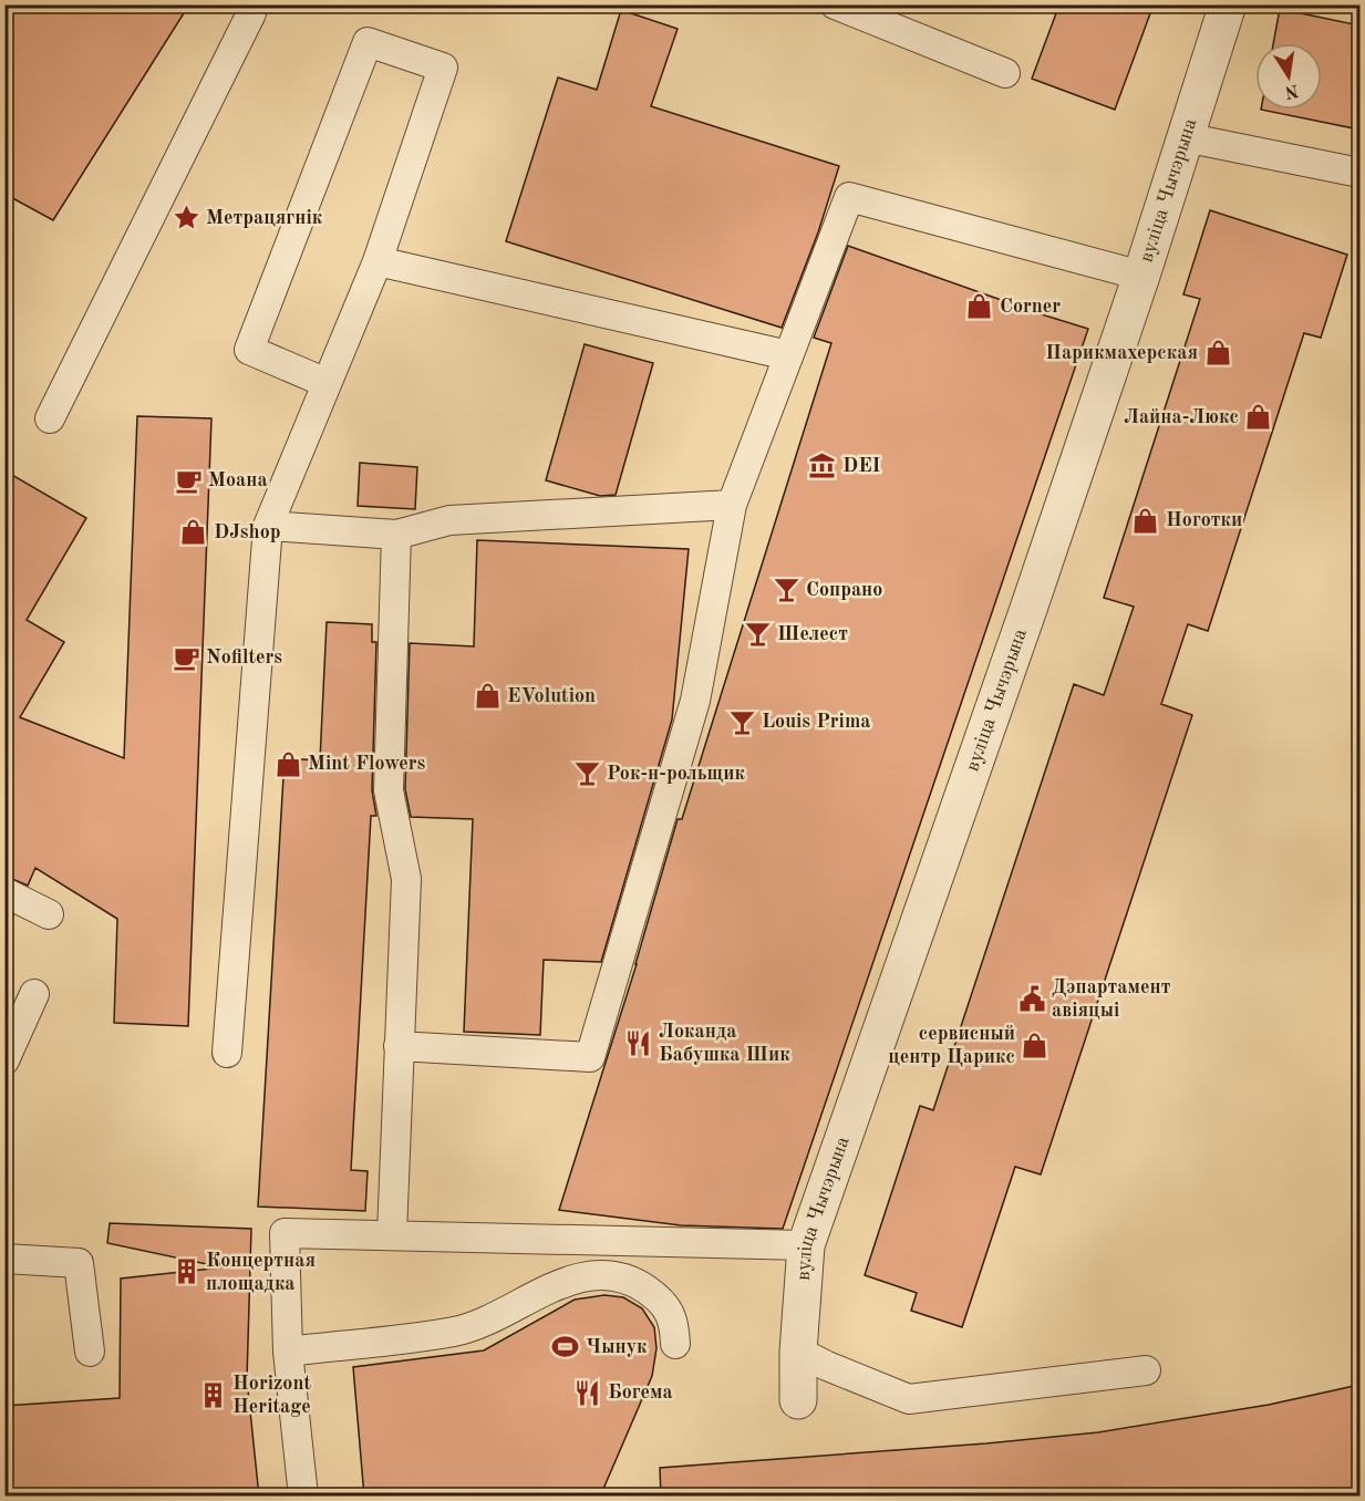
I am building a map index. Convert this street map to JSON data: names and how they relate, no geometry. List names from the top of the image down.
{
  "streets": {
    "street": ["вуліца Чычэрына"]
  },
  "places": {
    "place": ["Метрацягнік"],
    "shop": [
      "Corner",
      "Парикмахерская",
      "Лайна-Люкс",
      "Ноготки",
      "DJshop",
      "EVolution",
      "Mint Flowers",
      "сервисный центр Царикс"
    ],
    "museum": ["DEI"],
    "cafe": ["Моана", "Nofilters"],
    "bar": [
      "Сопрано",
      "Шелест",
      "Louis Prima",
      "Рок-н-рольщик"
    ],
    "public building": ["Дэпартамент авіяцыі"],
    "restaurant": ["Локанда Бабушка Шик", "Богема"],
    "building": ["Концертная площадка", "Horizont Heritage"],
    "sports": ["Чынук"]
  },
  "north": "bottom"
}
